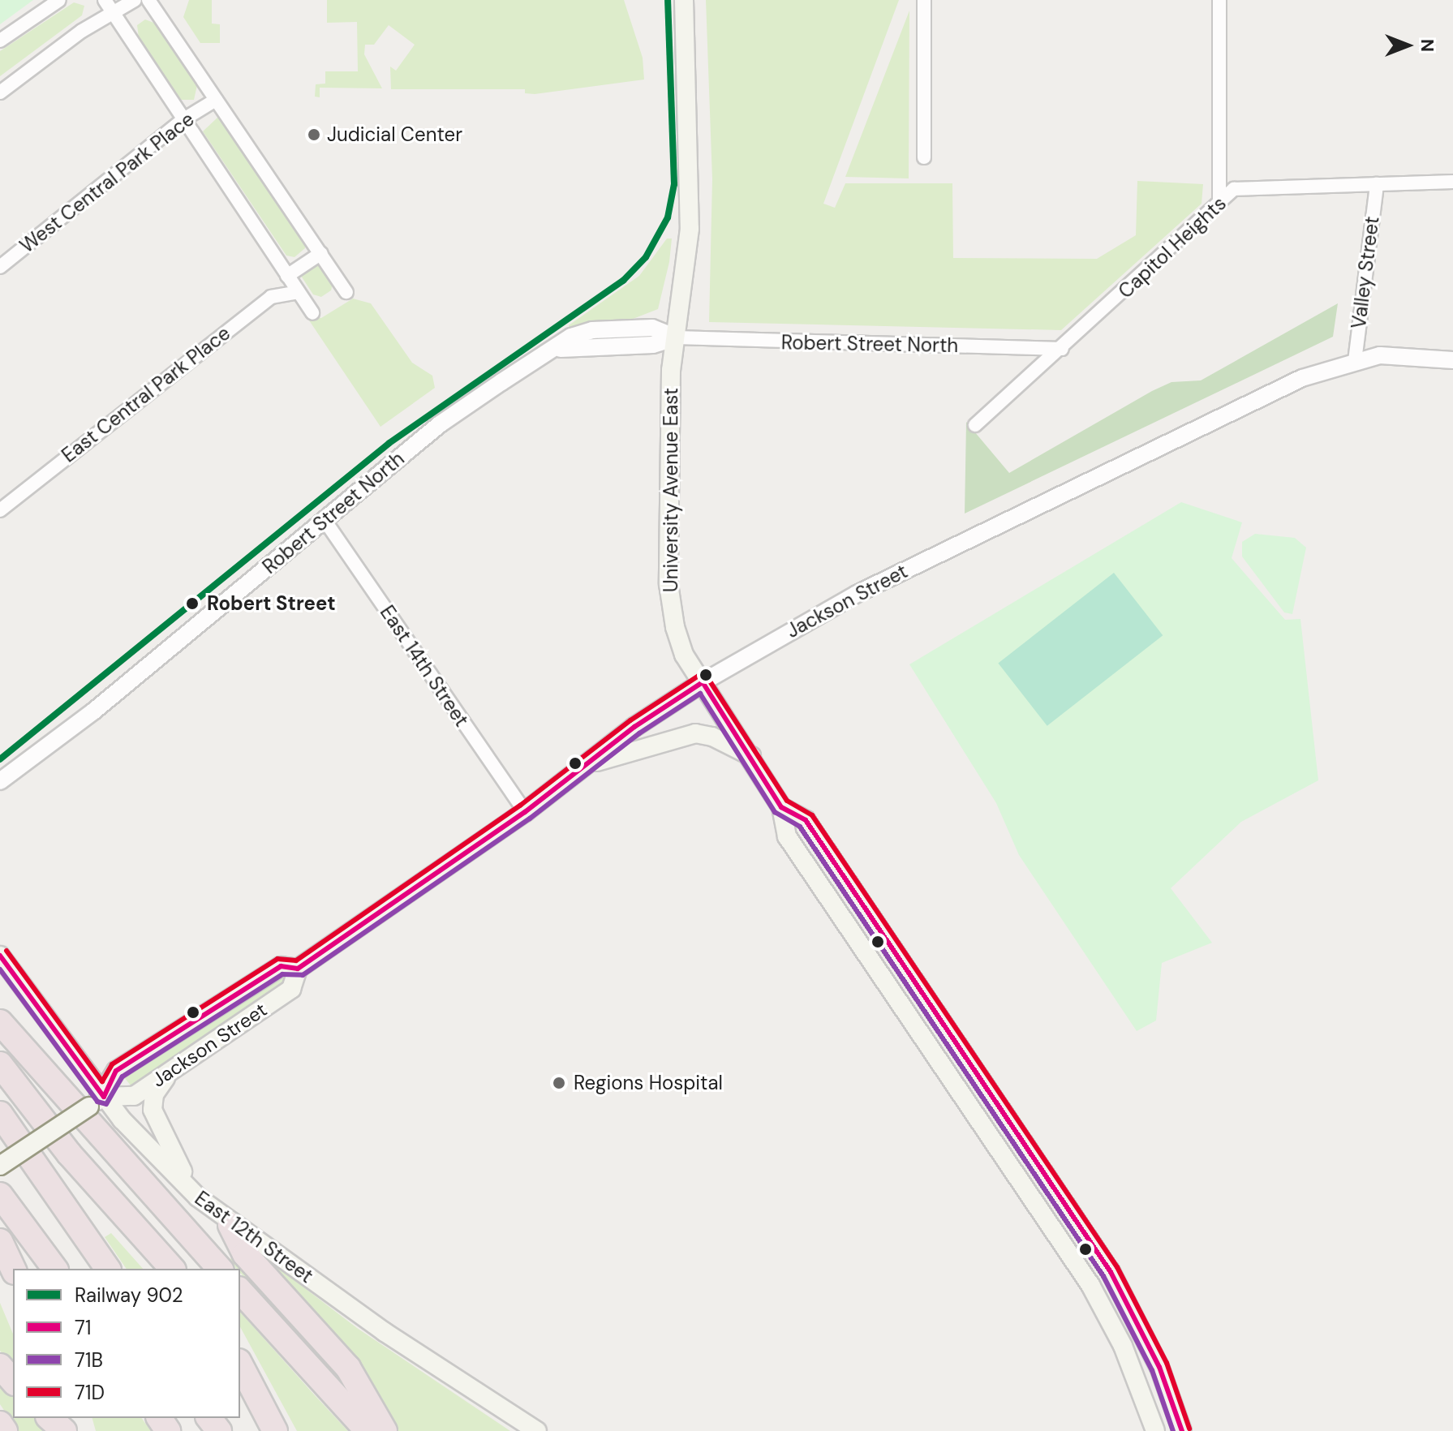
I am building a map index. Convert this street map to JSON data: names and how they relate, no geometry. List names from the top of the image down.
{
  "streets": {
    "main road": ["University Avenue East", "Jackson Street", "East 12th Street"],
    "street": [
      "West Central Park Place",
      "Capitol Heights",
      "Valley Street",
      "Robert Street North",
      "East Central Park Place",
      "East 14th Street"
    ]
  },
  "crossings": [
    ["Capitol Heights", "Valley Street"],
    ["Capitol Heights", "Robert Street North"],
    ["Valley Street", "Jackson Street"],
    ["Robert Street North", "University Avenue East"],
    ["Robert Street North", "East 14th Street"],
    ["University Avenue East", "Jackson Street"],
    ["Jackson Street", "East 14th Street"],
    ["Jackson Street", "East 12th Street"]
  ],
  "places": ["Judicial Center", "Robert Street", "Regions Hospital"],
  "lines": [
    "rail line 902",
    "transit line 71D",
    "transit line 71",
    "transit line 71B"
  ],
  "legend": [
    "Railway 902",
    "71",
    "71B",
    "71D"
  ],
  "north": "right"
}
